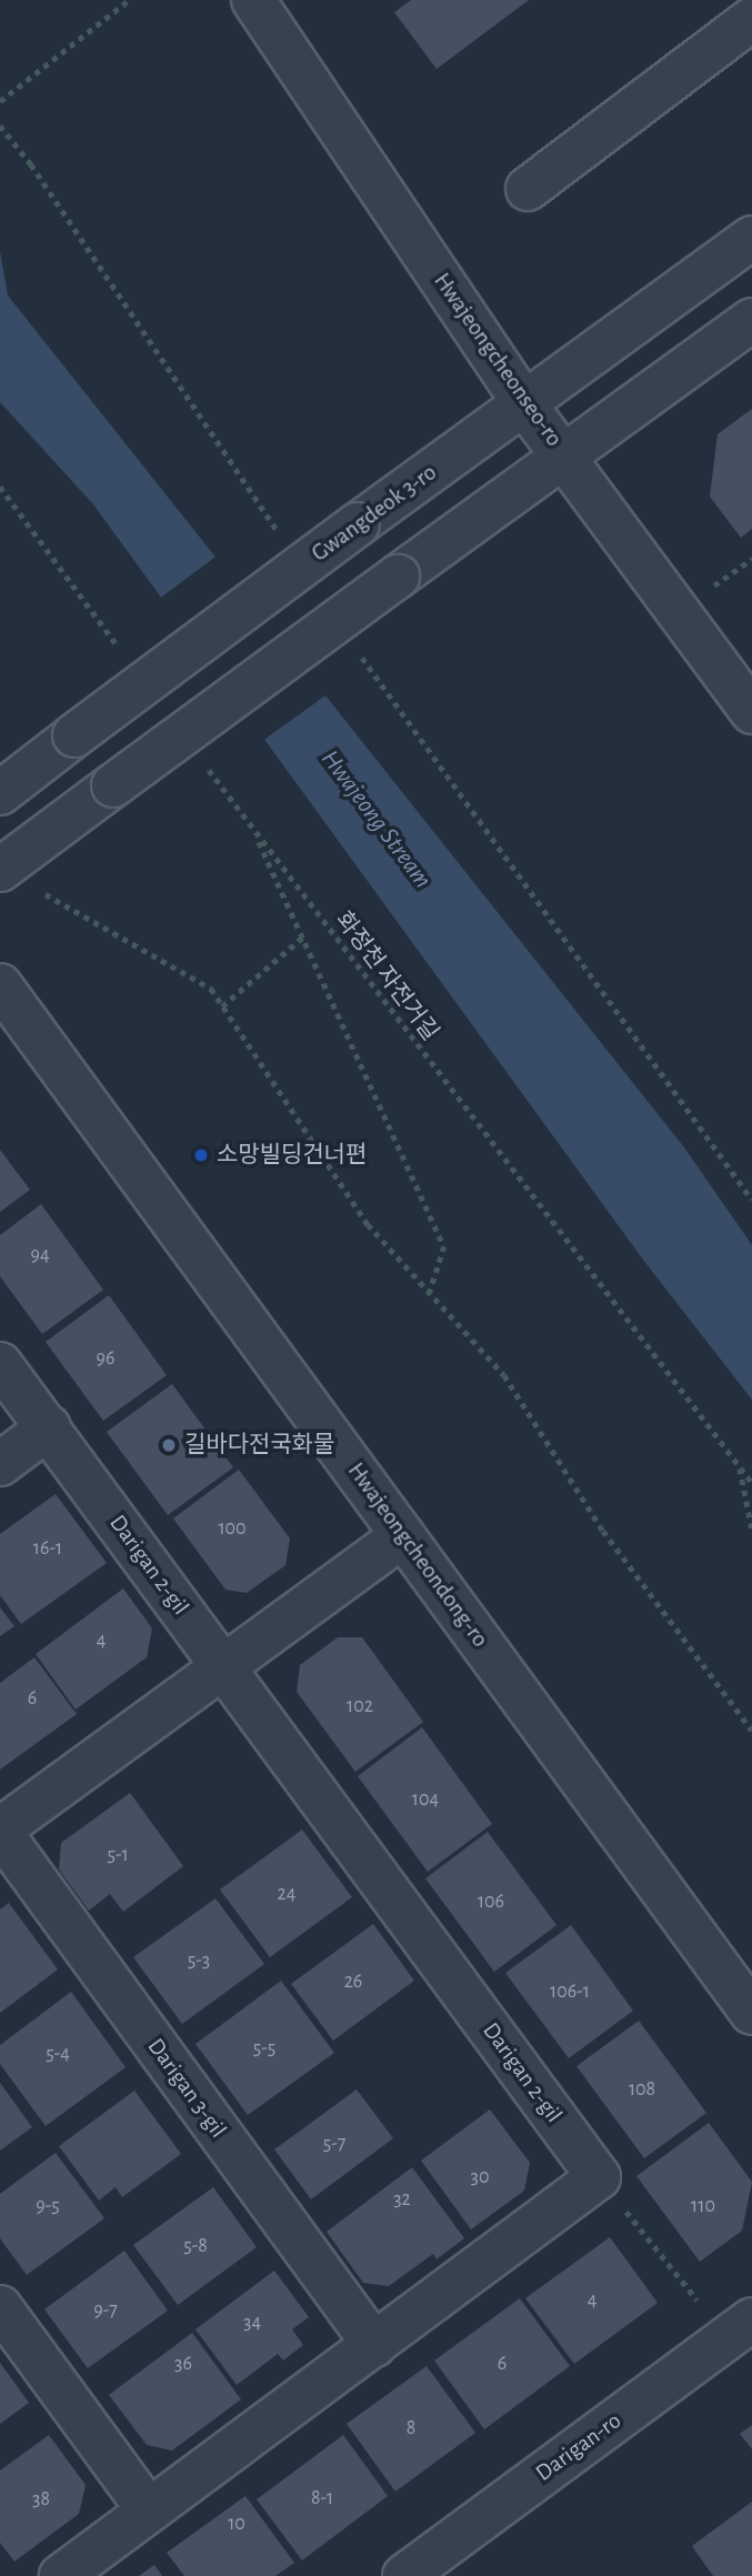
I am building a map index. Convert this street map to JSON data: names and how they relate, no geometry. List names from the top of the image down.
{
  "streets": {
    "street": [
      "Hwajeongcheonseo-ro",
      "Gwangdeok 3-ro",
      "Hwajeongcheondong-ro",
      "Darigan 2-gil",
      "Darigan 3-gil",
      "Darigan-ro"
    ],
    "path": ["화정천 자전거길"]
  },
  "crossings": [
    ["Hwajeongcheonseo-ro", "Gwangdeok 3-ro"],
    ["Hwajeongcheondong-ro", "Darigan 3-gil"],
    ["Darigan 2-gil", "Darigan 3-gil"]
  ],
  "water": ["Hwajeong Stream"],
  "places": ["소망빌딩건너편", "길바다전국화물"],
  "house_numbers": [
    "94",
    "96",
    "100",
    "16-1",
    "4",
    "6",
    "102",
    "104",
    "5-1",
    "24",
    "106",
    "5-3",
    "26",
    "106-1",
    "5-5",
    "5-4",
    "108",
    "5-7",
    "30",
    "32",
    "9-5",
    "110",
    "5-8",
    "4",
    "9-7",
    "34",
    "36",
    "6",
    "8",
    "8-1",
    "38",
    "10"
  ]
}
